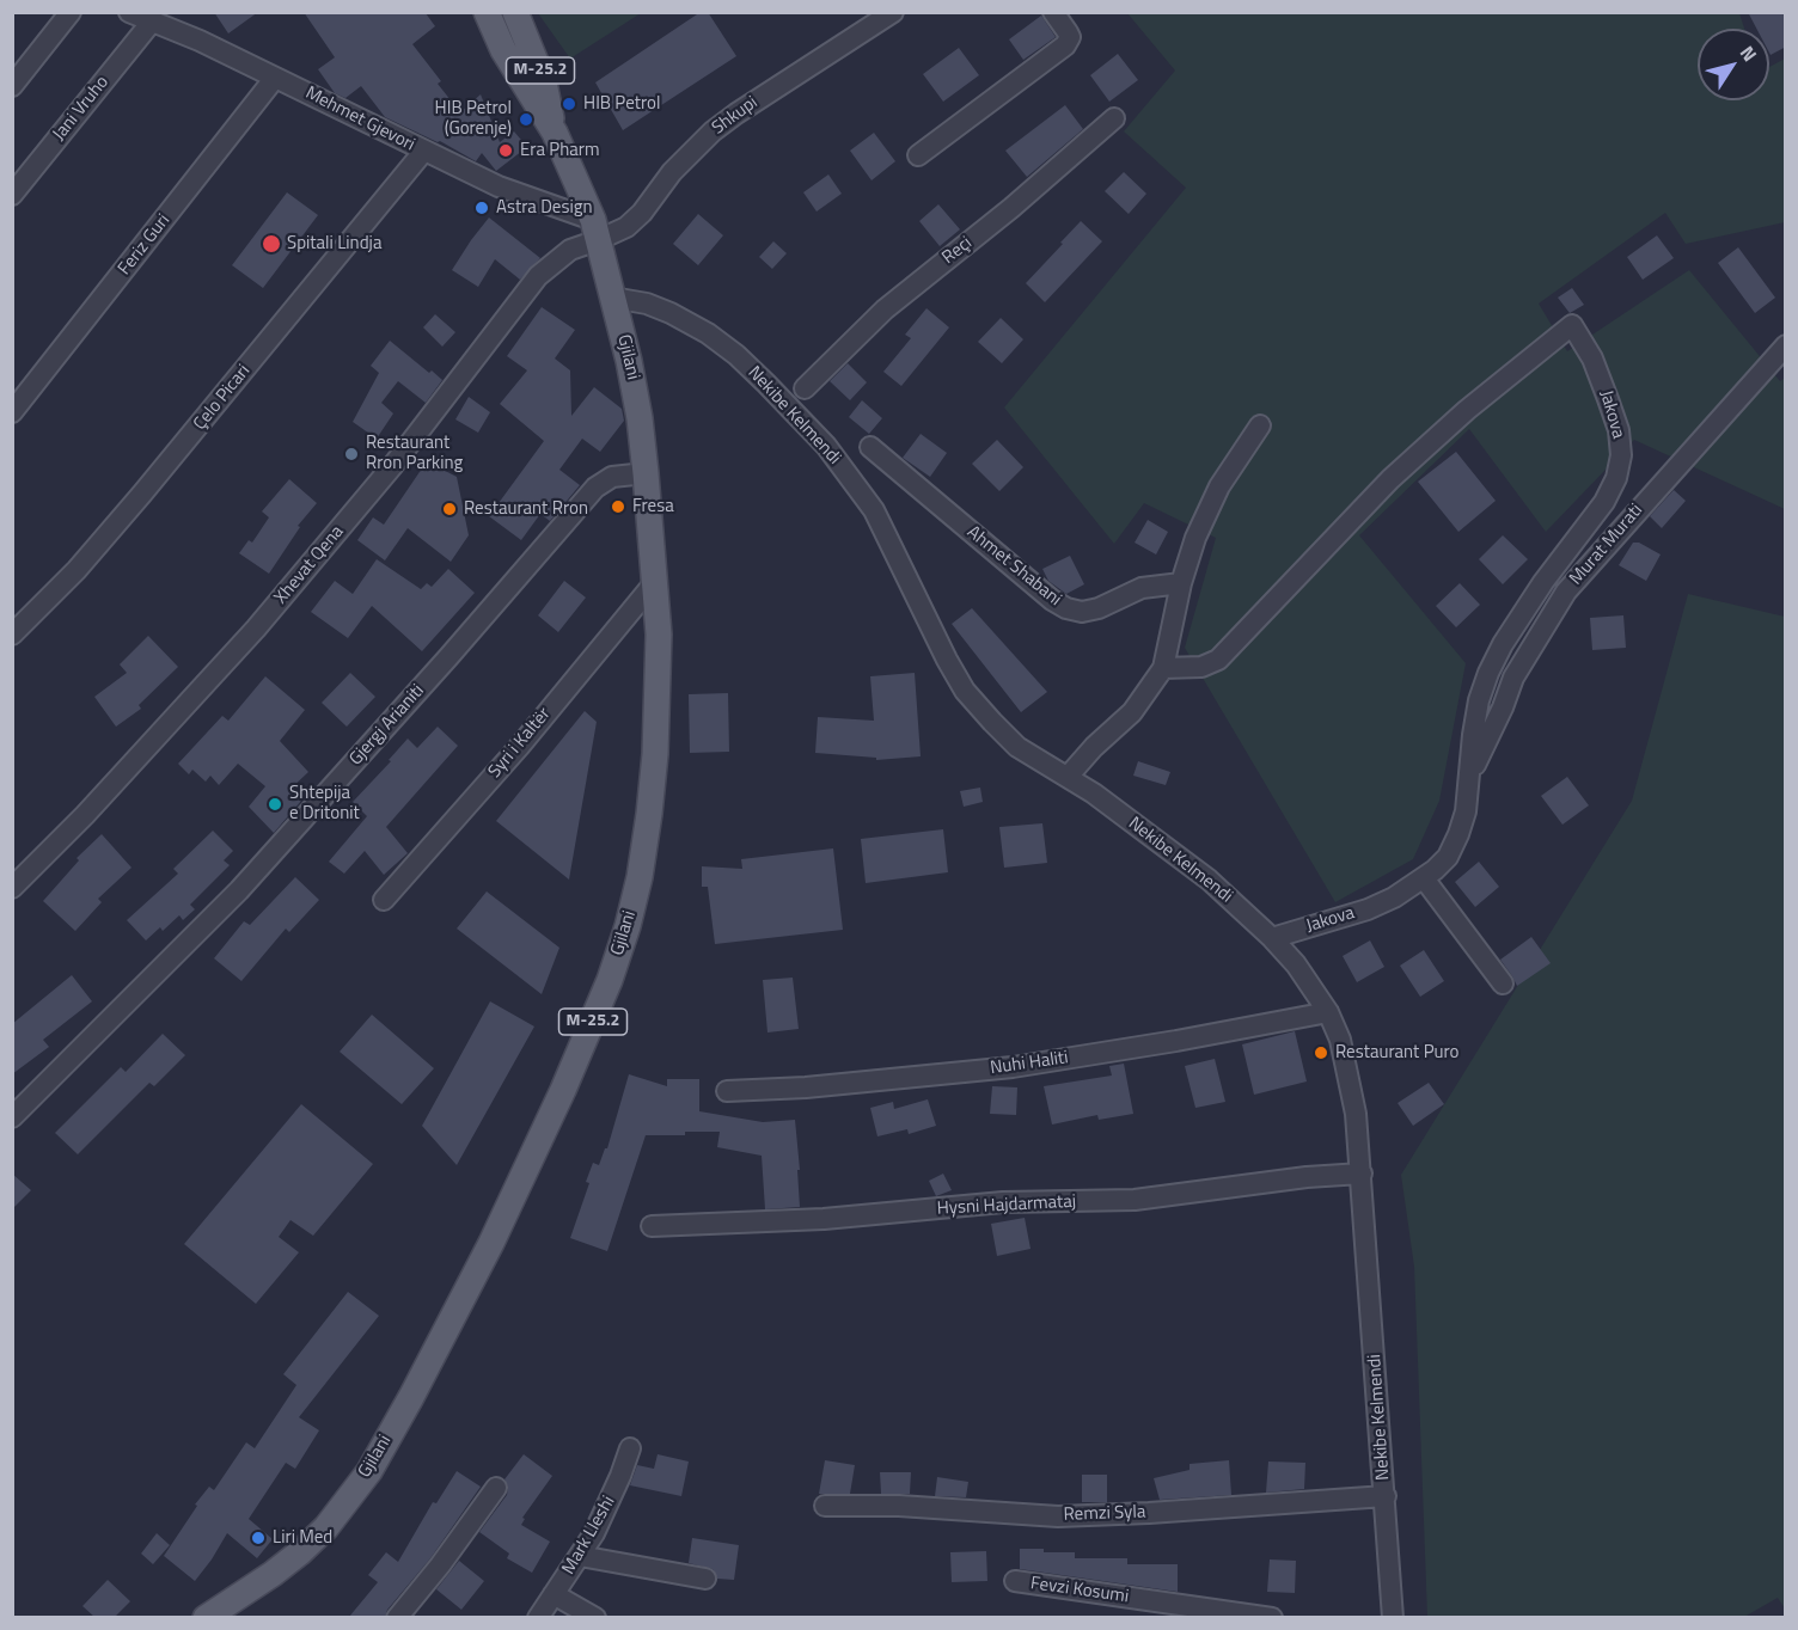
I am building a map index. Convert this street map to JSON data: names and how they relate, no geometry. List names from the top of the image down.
{
  "streets": {
    "main road": ["M-25.2", "Gjilani"],
    "street": [
      "Jani Vruho",
      "Shkupi",
      "Mehmet Gjevori",
      "Feriz Guri",
      "Reçi",
      "Çelo Picari",
      "Jakova",
      "Nekibe Kelmendi",
      "Murat Murati",
      "Xhevat Qena",
      "Ahmet Shabani",
      "Gjergj Arianiti",
      "Syri i Kaltër",
      "Nuhi Haliti",
      "Hysni Hajdarmataj",
      "Remzi Syla",
      "Mark Lleshi",
      "Fevzi Kosumi"
    ]
  },
  "crossings": [
    ["Jani Vruho", "Mehmet Gjevori"],
    ["Shkupi", "Mehmet Gjevori"],
    ["Shkupi", "Gjilani"],
    ["Shkupi", "Xhevat Qena"],
    ["Mehmet Gjevori", "Feriz Guri"],
    ["Mehmet Gjevori", "Gjilani"],
    ["Mehmet Gjevori", "Çelo Picari"],
    ["Mehmet Gjevori", "Xhevat Qena"],
    ["Gjilani", "Nekibe Kelmendi"],
    ["Gjilani", "Xhevat Qena"],
    ["Gjilani", "Gjergj Arianiti"],
    ["Gjilani", "Syri i Kaltër"],
    ["Jakova", "Nekibe Kelmendi"],
    ["Jakova", "Murat Murati"],
    ["Nekibe Kelmendi", "Nuhi Haliti"],
    ["Nekibe Kelmendi", "Hysni Hajdarmataj"],
    ["Nekibe Kelmendi", "Remzi Syla"]
  ],
  "places": [
    "HIB Petrol",
    "HIB Petrol (Gorenje)",
    "Era Pharm",
    "Astra Design",
    "Spitali Lindja",
    "Restaurant Rron Parking",
    "Fresa",
    "Restaurant Rron",
    "Shtepija e Dritonit",
    "Restaurant Puro",
    "Liri Med"
  ],
  "north": "top right"
}
